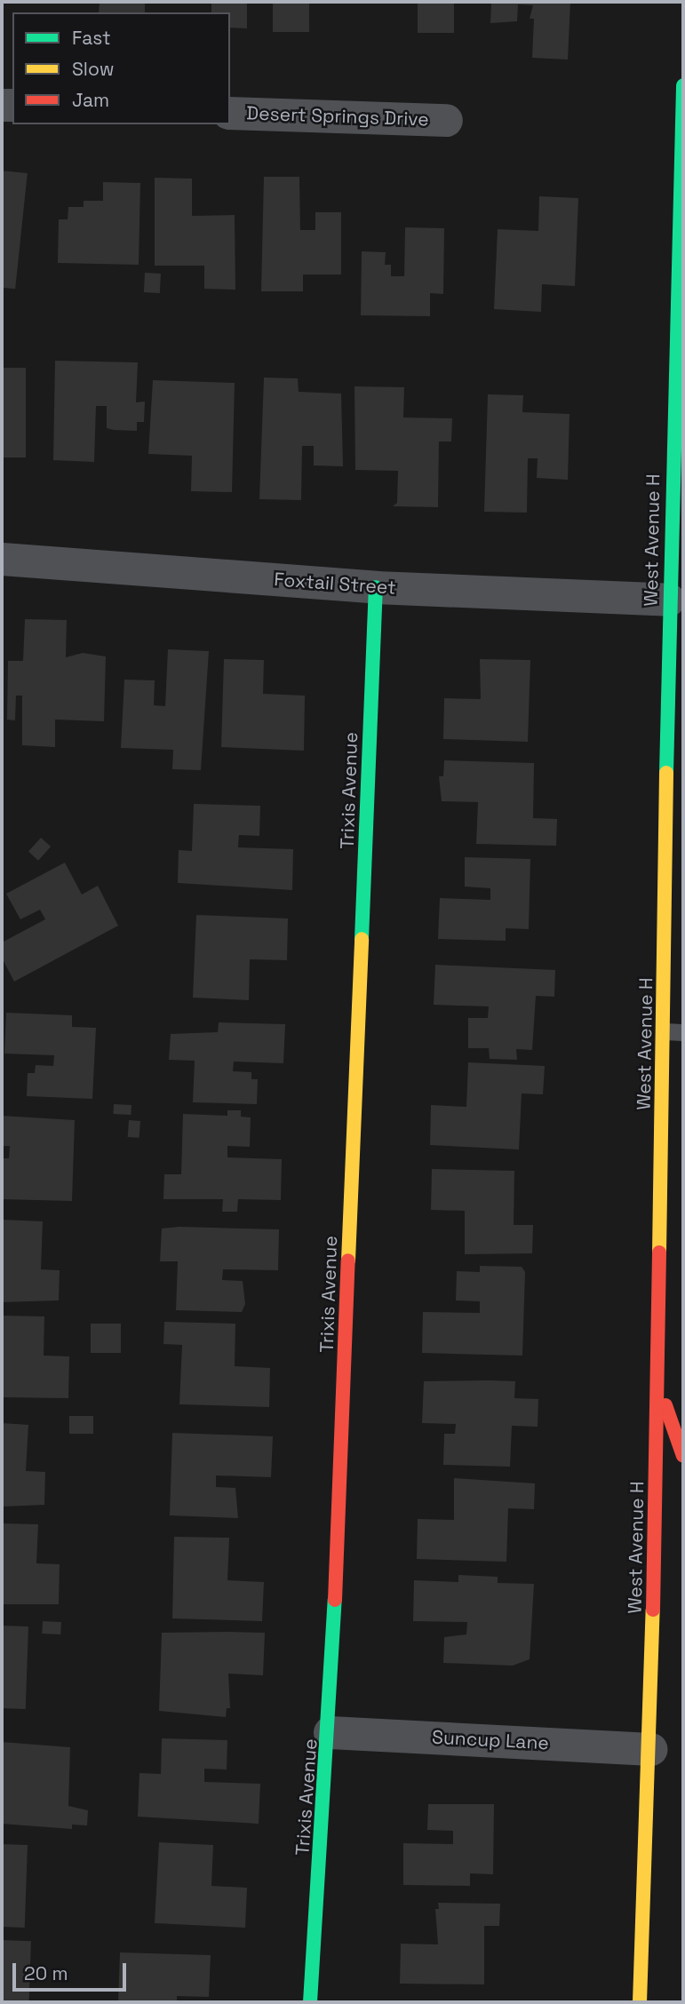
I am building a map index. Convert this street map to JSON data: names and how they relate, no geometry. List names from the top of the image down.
{
  "streets": {
    "main road": ["West Avenue H", "Trixis Avenue"],
    "street": ["Desert Springs Drive", "Foxtail Street", "Suncup Lane"]
  },
  "crossings": [
    ["West Avenue H", "Foxtail Street"],
    ["West Avenue H", "Suncup Lane"],
    ["Foxtail Street", "Trixis Avenue"],
    ["Trixis Avenue", "Suncup Lane"]
  ],
  "legend": ["Fast", "Slow", "Jam"],
  "scale_bar": "20 m"
}
